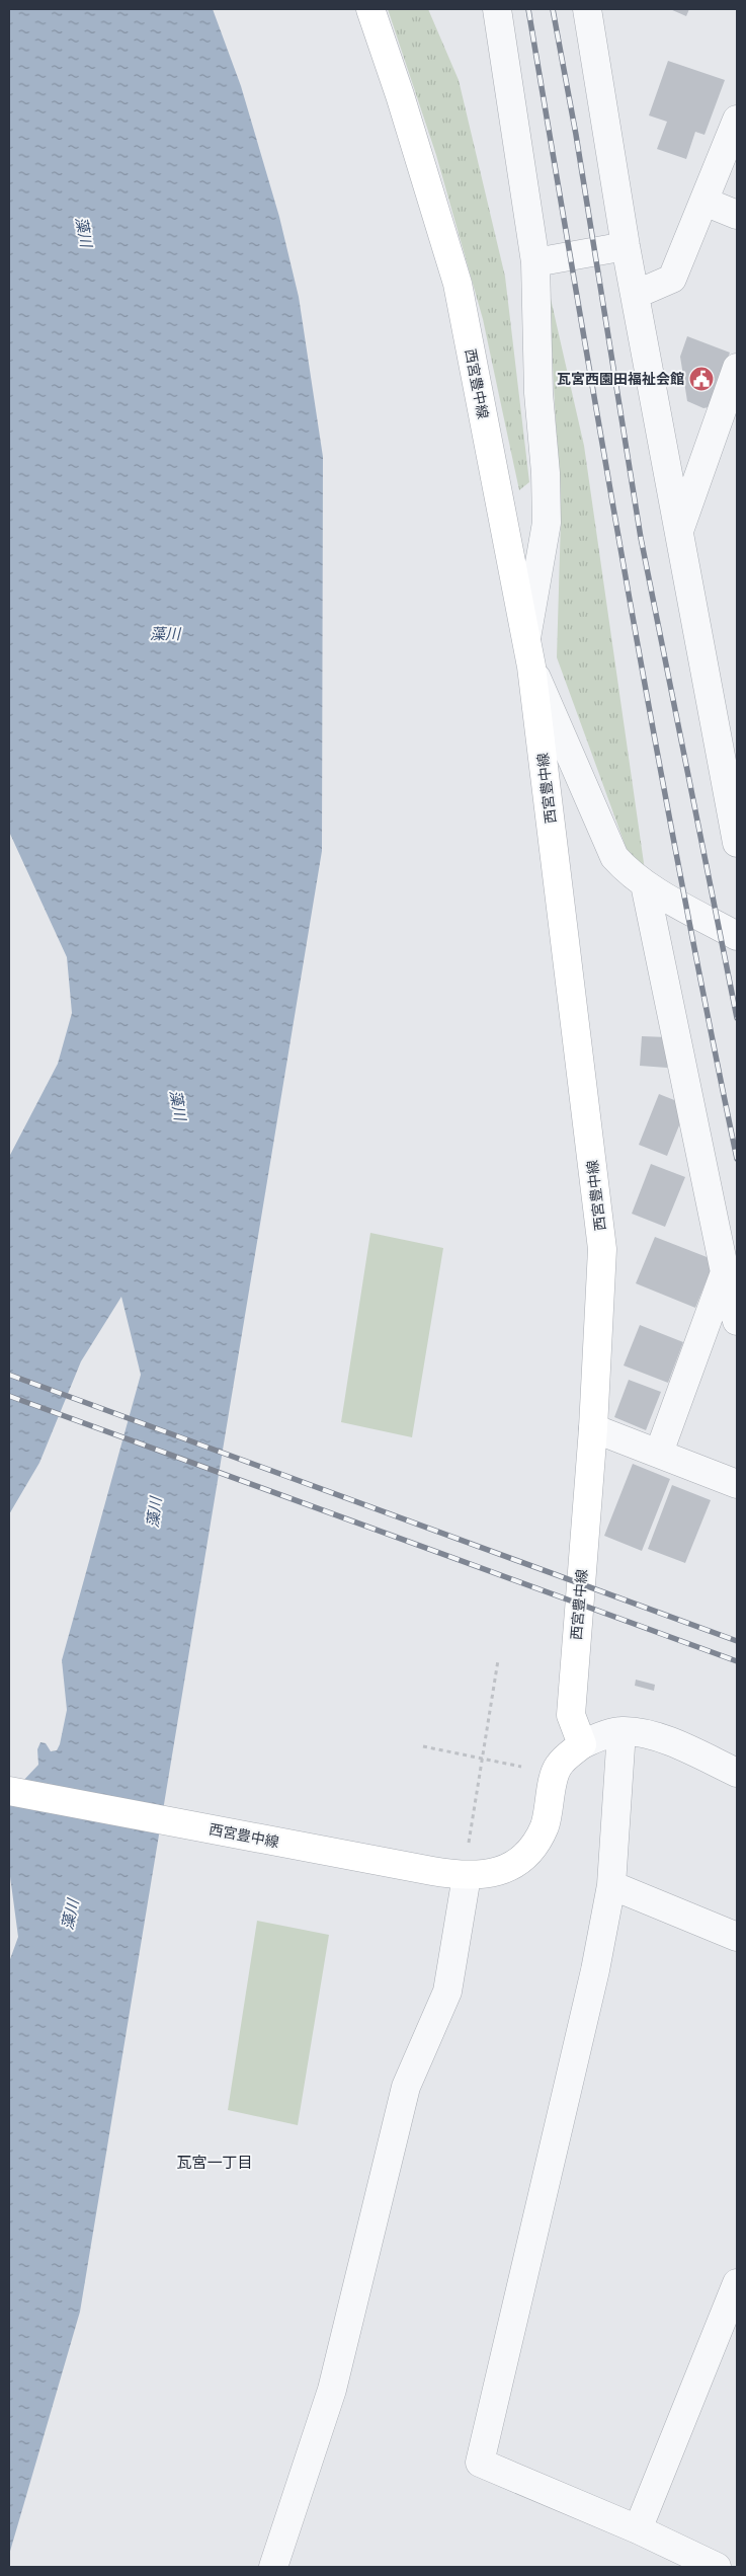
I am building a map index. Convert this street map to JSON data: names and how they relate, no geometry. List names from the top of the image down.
{
  "streets": {
    "main road": ["西宮豊中線"]
  },
  "districts": ["瓦宮一丁目"],
  "water": ["藻川"],
  "places": {
    "public building": ["瓦宮西園田福祉会館"]
  }
}
